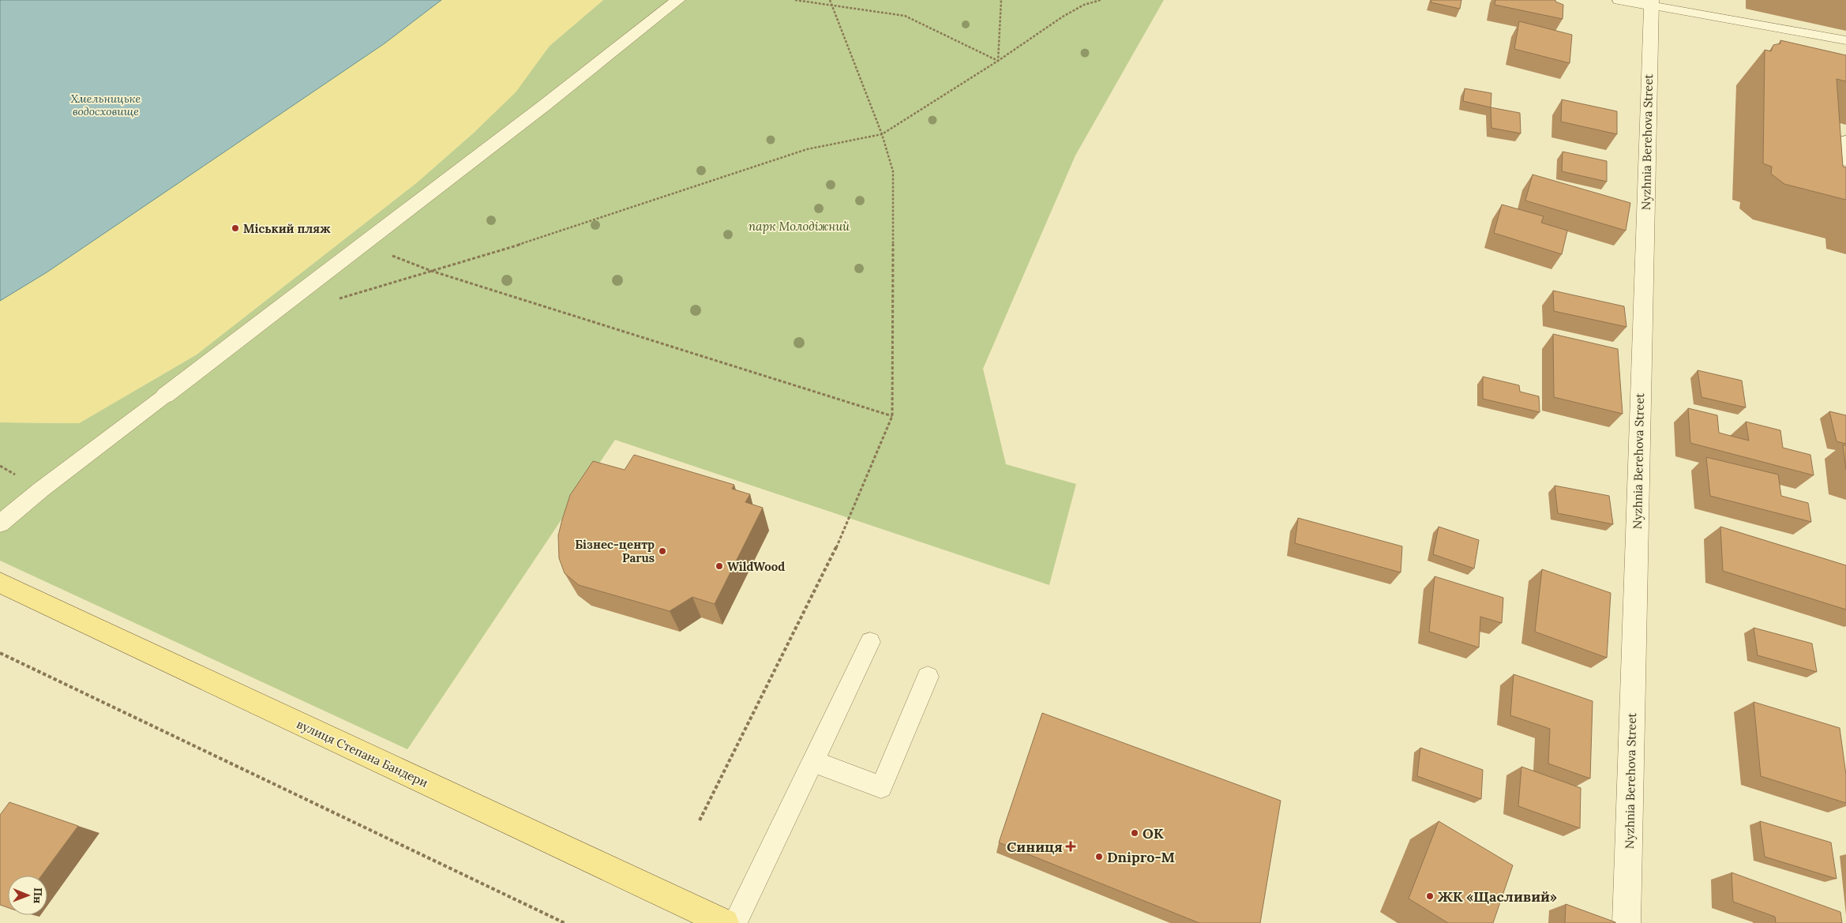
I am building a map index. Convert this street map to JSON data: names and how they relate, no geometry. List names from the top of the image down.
{
  "streets": {
    "main road": ["вулиця Степана Бандери"],
    "street": ["Nyzhnia Berehova Street"]
  },
  "water": ["Хмельницьке водосховище"],
  "parks": ["парк Молодіжний"],
  "places": {
    "other": [
      "Міський пляж",
      "Бізнес-центр Parus",
      "WildWood",
      "OK",
      "Dnipro-M",
      "ЖК «Щасливий»"
    ],
    "health": ["Синиця"]
  },
  "north": "right"
}
